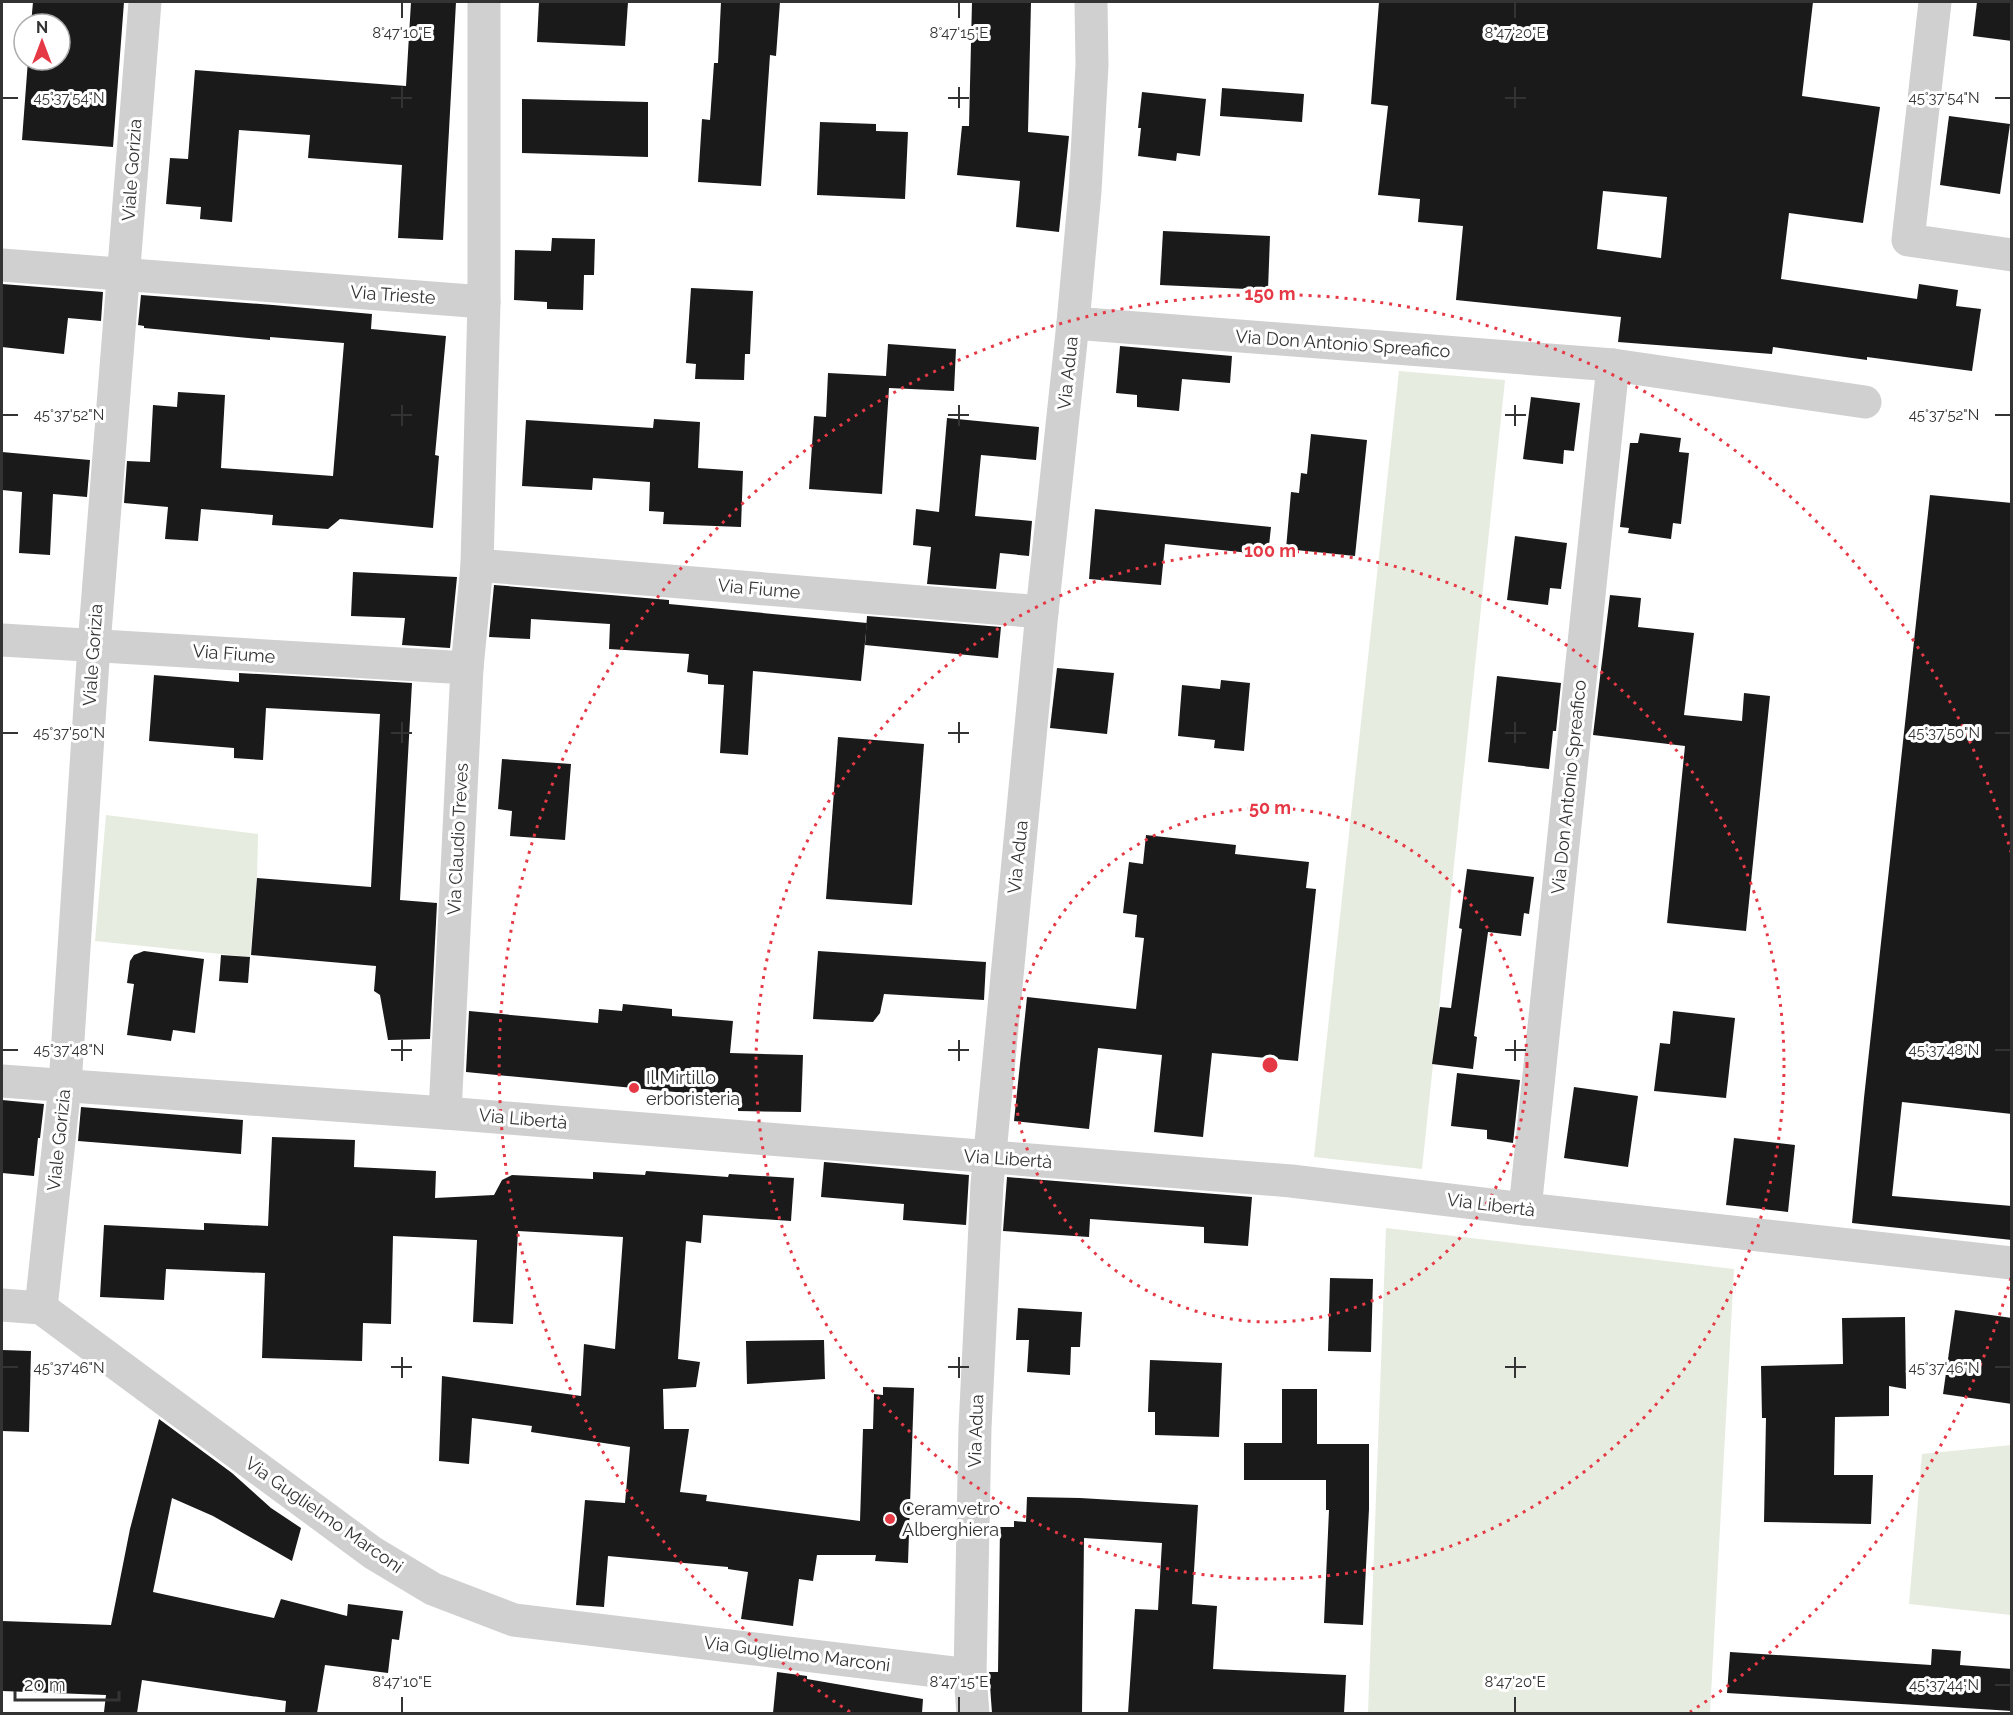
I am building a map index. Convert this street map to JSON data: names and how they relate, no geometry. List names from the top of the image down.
{
  "streets": {
    "street": [
      "Viale Gorizia",
      "Via Trieste",
      "Via Don Antonio Spreafico",
      "Via Adua",
      "Via Fiume",
      "Via Claudio Treves",
      "Via Libertà",
      "Via Guglielmo Marconi"
    ]
  },
  "crossings": [
    ["Viale Gorizia", "Via Trieste"],
    ["Viale Gorizia", "Via Fiume"],
    ["Viale Gorizia", "Via Libertà"],
    ["Viale Gorizia", "Via Guglielmo Marconi"],
    ["Via Trieste", "Via Claudio Treves"],
    ["Via Don Antonio Spreafico", "Via Adua"],
    ["Via Don Antonio Spreafico", "Via Libertà"],
    ["Via Adua", "Via Fiume"],
    ["Via Adua", "Via Libertà"],
    ["Via Adua", "Via Guglielmo Marconi"],
    ["Via Fiume", "Via Claudio Treves"],
    ["Via Claudio Treves", "Via Libertà"]
  ],
  "places": ["Il Mirtillo erboristeria", "Ceramvetro Alberghiera"],
  "scale_bar": "20 m",
  "north": "top",
  "coordinates": [
    "8°47'10\"E",
    "8°47'15\"E",
    "8°47'20\"E",
    "45°37'54\"N",
    "45°37'52\"N",
    "45°37'50\"N",
    "45°37'48\"N",
    "45°37'46\"N",
    "45°37'44\"N"
  ],
  "rings": ["150 m", "100 m", "50 m"]
}
